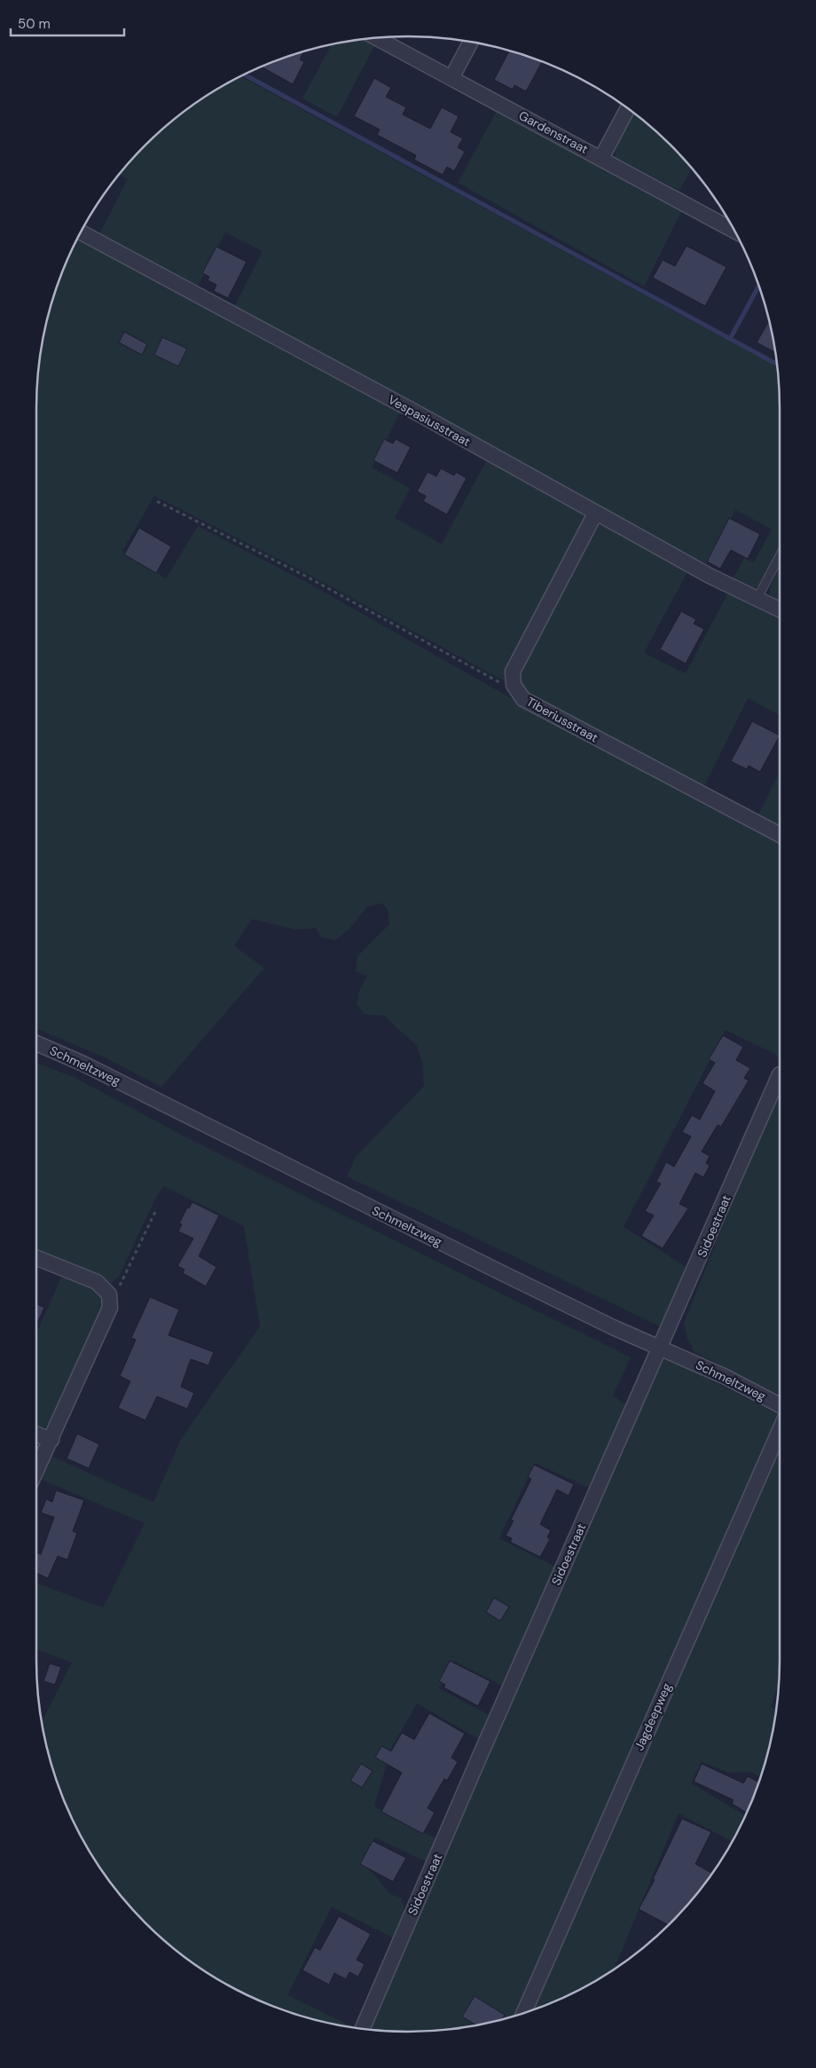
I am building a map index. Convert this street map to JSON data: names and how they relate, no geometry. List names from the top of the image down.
{
  "streets": {
    "street": [
      "Gardenstraat",
      "Vespasiusstraat",
      "Tiberiusstraat",
      "Schmeltzweg",
      "Sidoestraat",
      "Jagdeepweg"
    ]
  },
  "crossings": [
    ["Schmeltzweg", "Sidoestraat"]
  ],
  "scale_bar": "50 m"
}
